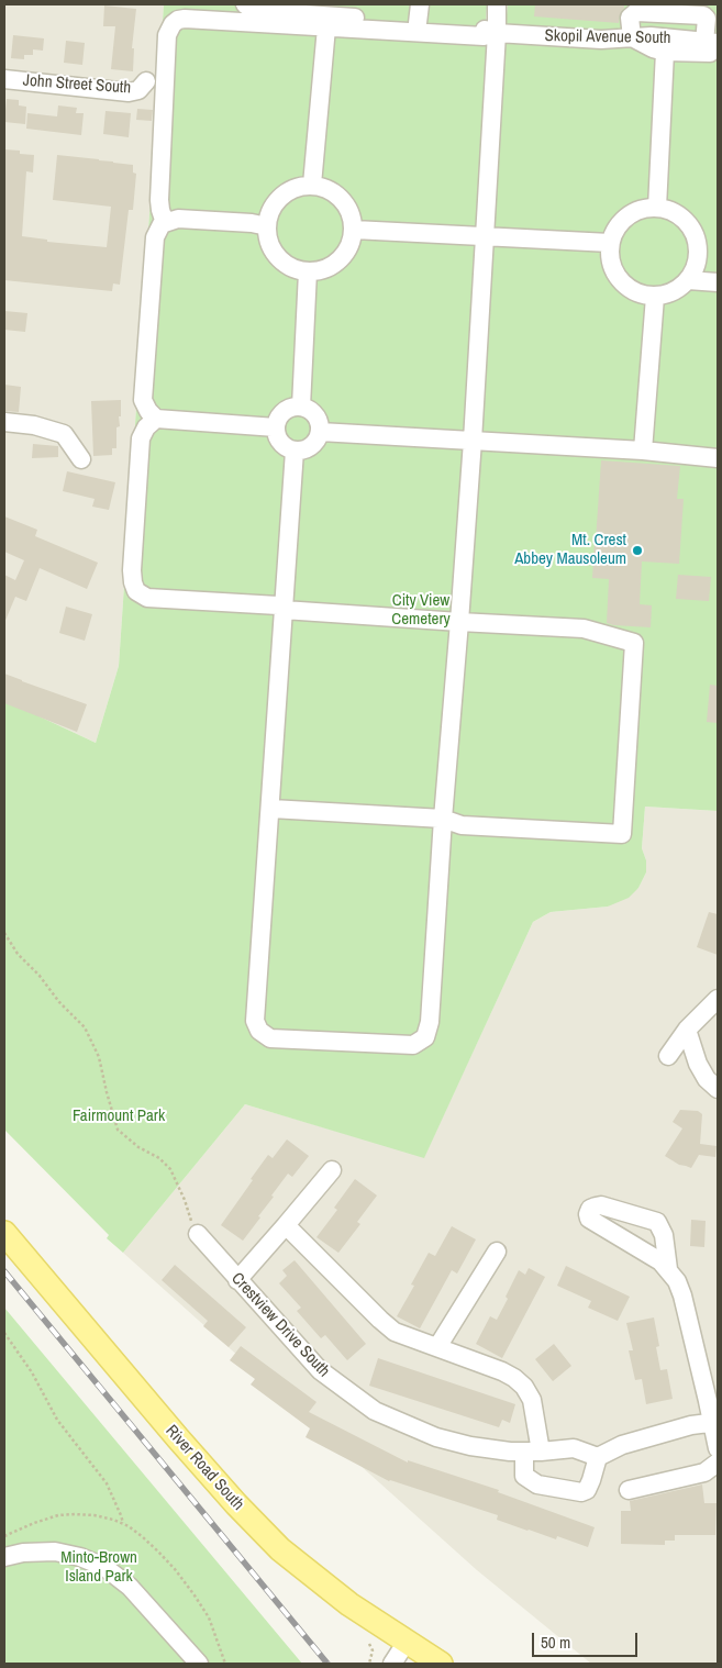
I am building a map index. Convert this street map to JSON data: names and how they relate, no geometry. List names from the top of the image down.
{
  "streets": {
    "main road": ["River Road South"],
    "street": ["Skopil Avenue South", "John Street South", "Crestview Drive South"]
  },
  "parks": ["City View Cemetery", "Fairmount Park", "Minto-Brown Island Park"],
  "places": ["Mt. Crest Abbey Mausoleum"],
  "scale_bar": "50 m"
}
